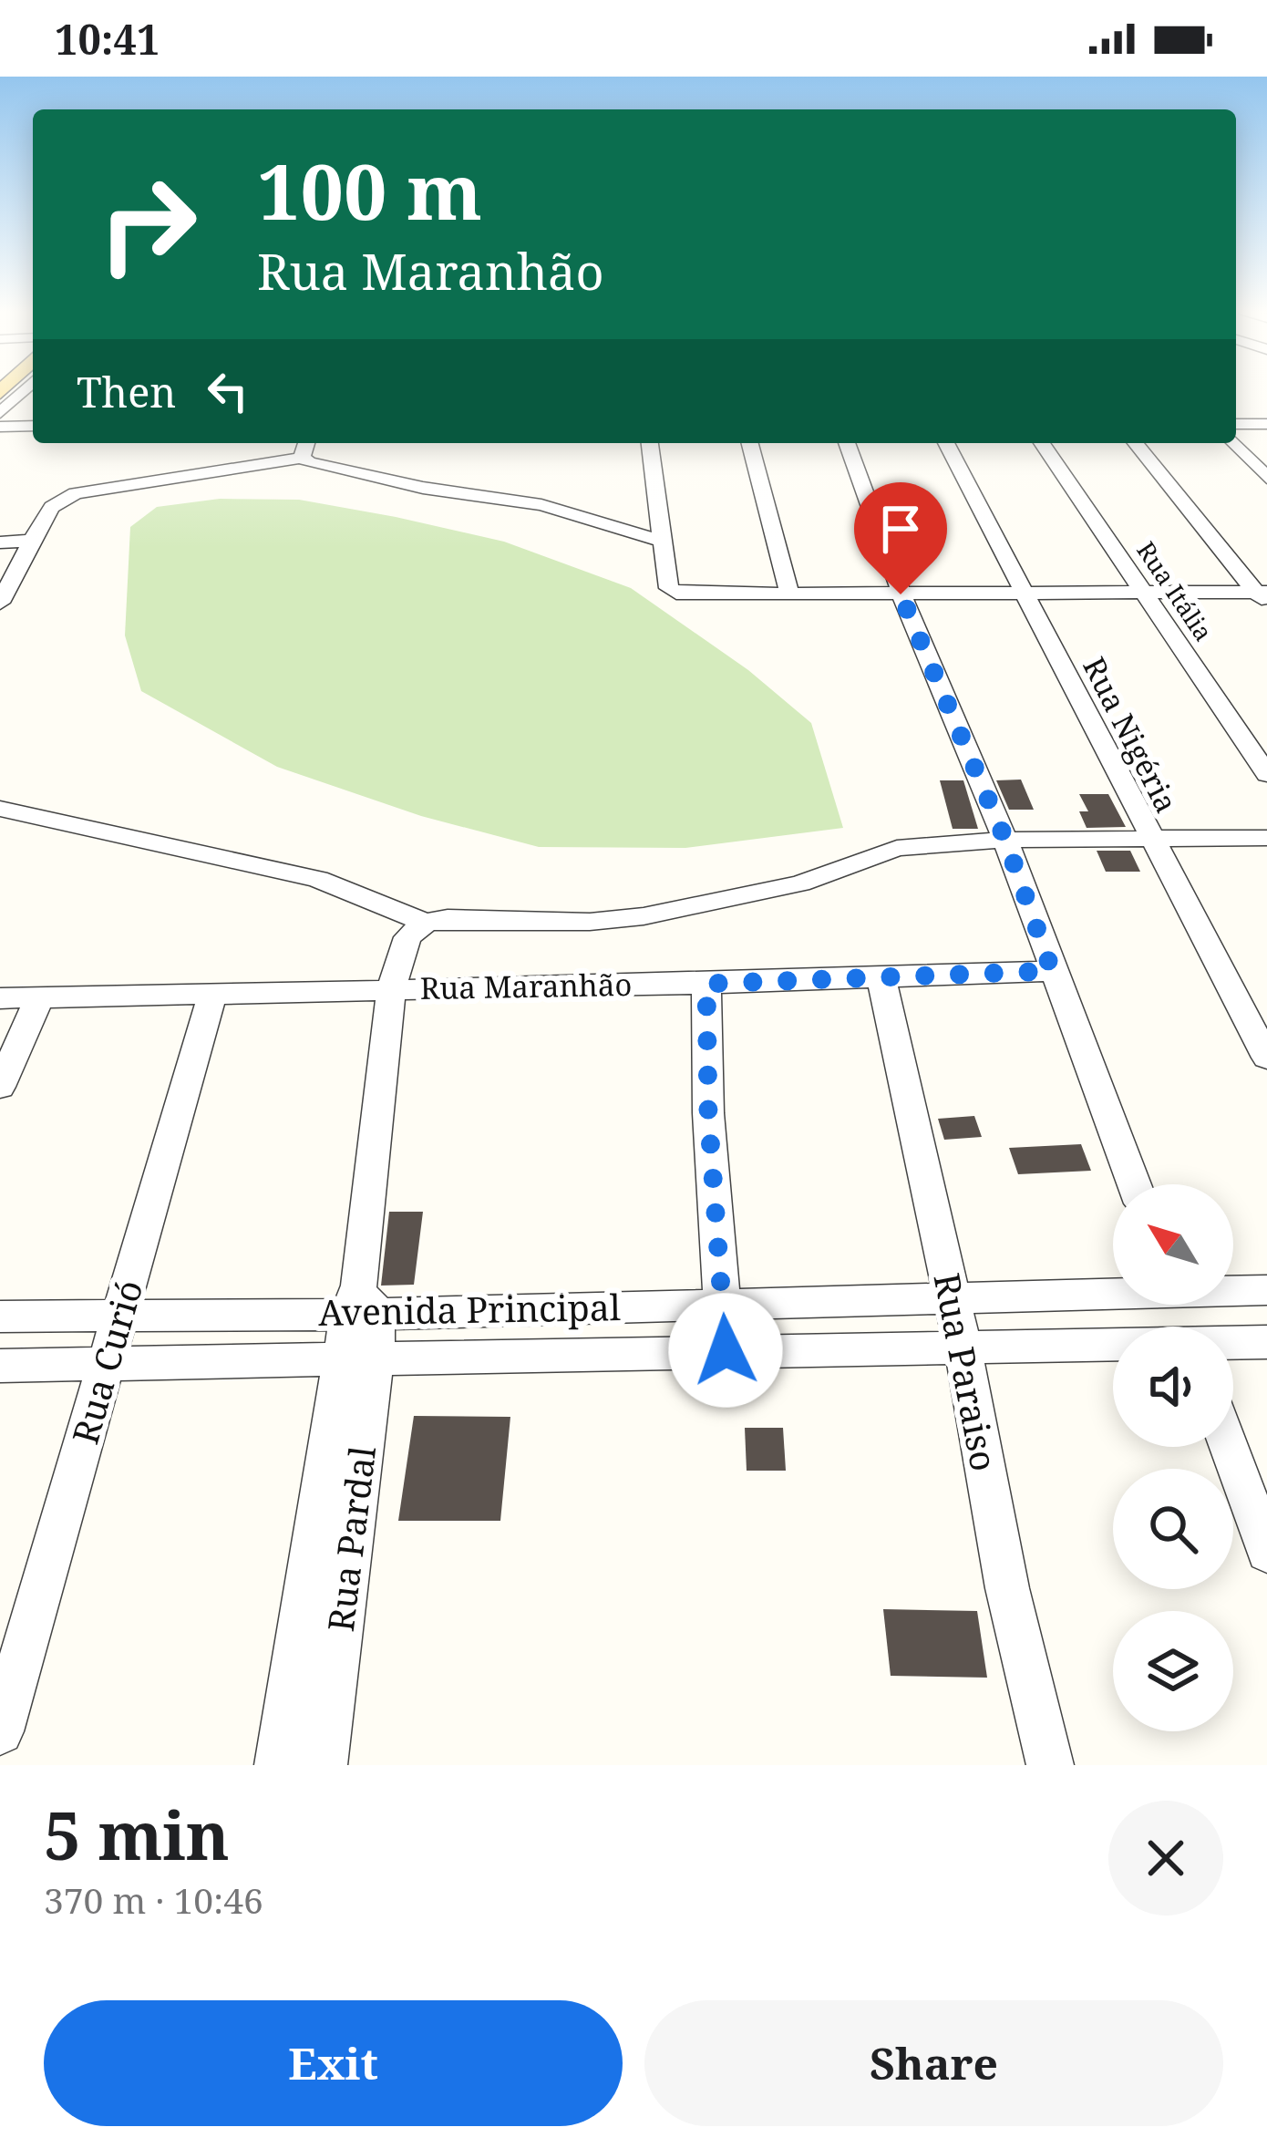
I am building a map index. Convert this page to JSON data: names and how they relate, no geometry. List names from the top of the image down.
{
  "streets": {
    "street": [
      "Rua Itália",
      "Rua Nigéria",
      "Rua Maranhão",
      "Avenida Principal",
      "Rua Curió",
      "Rua Paraiso",
      "Rua Pardal"
    ]
  },
  "crossings": [
    ["Rua Maranhão", "Rua Curió"],
    ["Rua Maranhão", "Rua Paraiso"],
    ["Rua Maranhão", "Rua Pardal"],
    ["Avenida Principal", "Rua Curió"],
    ["Avenida Principal", "Rua Paraiso"],
    ["Avenida Principal", "Rua Pardal"]
  ],
  "north": "top left",
  "page": {
    "status": "10:41",
    "turn": ["100 m", "Rua Maranhão"],
    "then": "Then",
    "heading": ["5 min", "370 m · 10:46"],
    "buttons": ["Exit", "Share"]
  }
}
